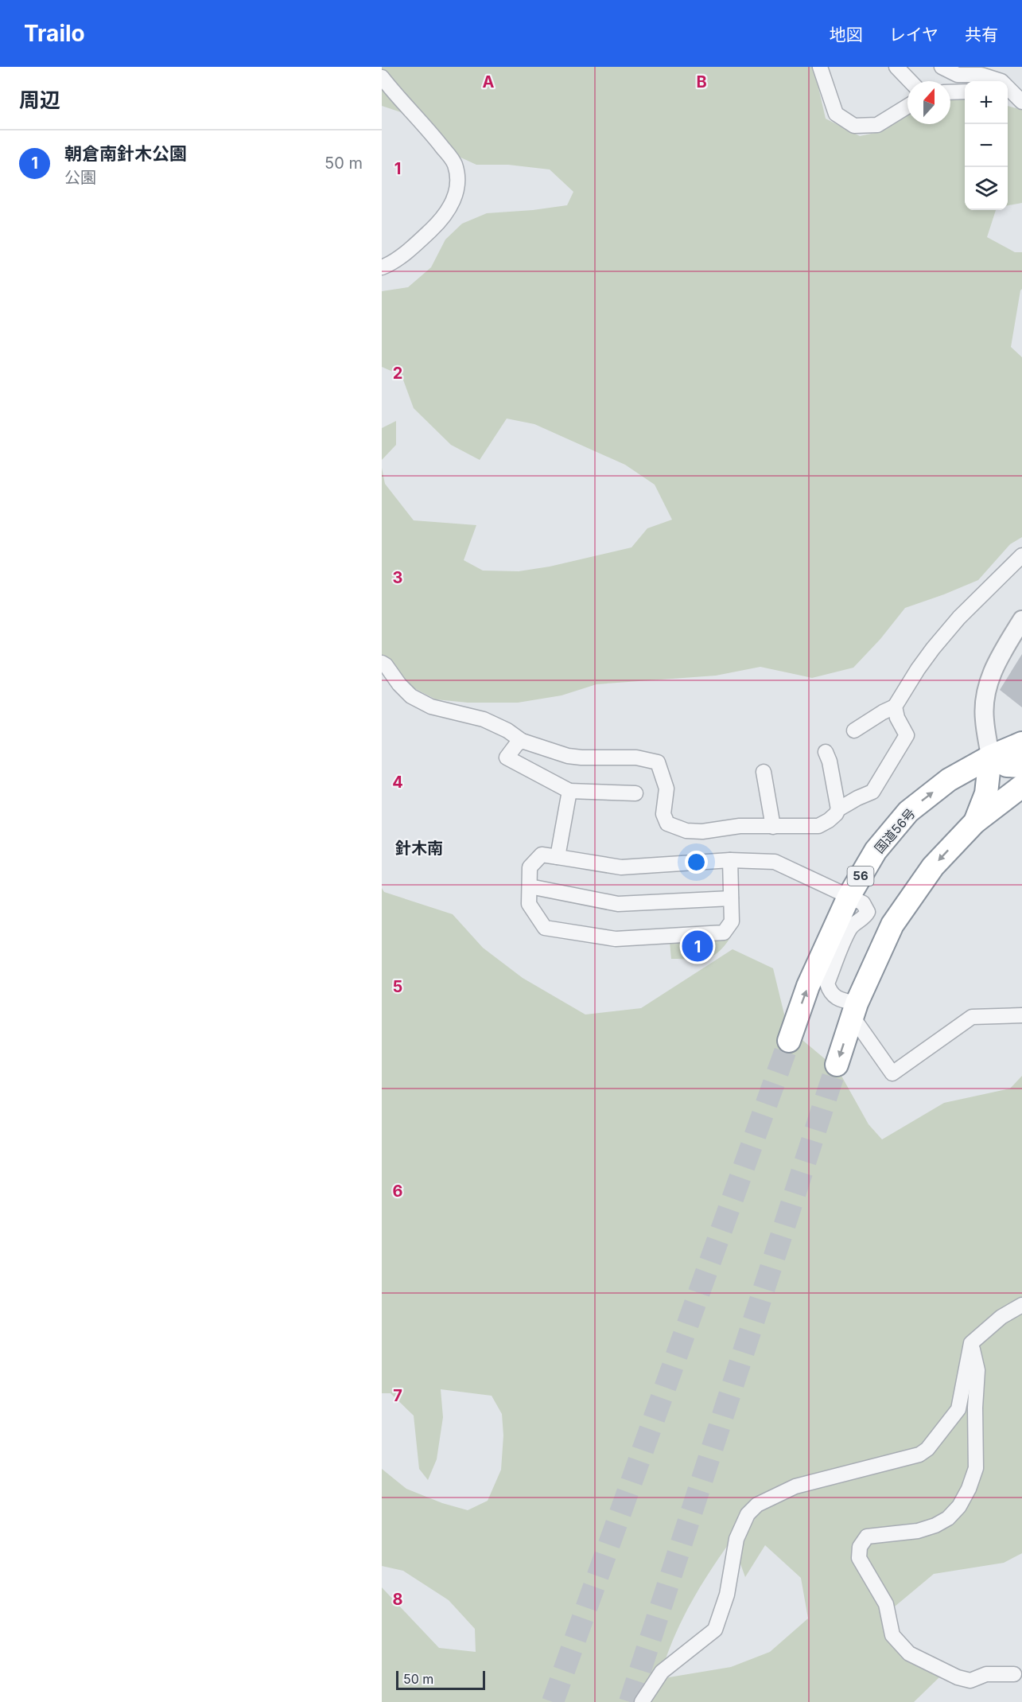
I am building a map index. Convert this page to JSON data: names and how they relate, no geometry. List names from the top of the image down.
{
  "streets": {
    "highway": ["国道56号", "56"]
  },
  "crossings": [
    ["国道56号", "56"]
  ],
  "districts": ["針木南"],
  "scale_bar": "50 m",
  "north": "top",
  "page": {
    "header": "Trailo",
    "nav": ["地図", "レイヤ", "共有"],
    "heading": "周辺",
    "map_buttons": ["+", "−"],
    "list": [
      {
        "mark": "1",
        "name": "朝倉南針木公園",
        "note": "公園",
        "value": "50 m"
      }
    ],
    "pins": "1",
    "scale": "50 m"
  },
  "grid": {
    "columns": ["A", "B"],
    "rows": [
      "1",
      "2",
      "3",
      "4",
      "5",
      "6",
      "7",
      "8"
    ]
  }
}
